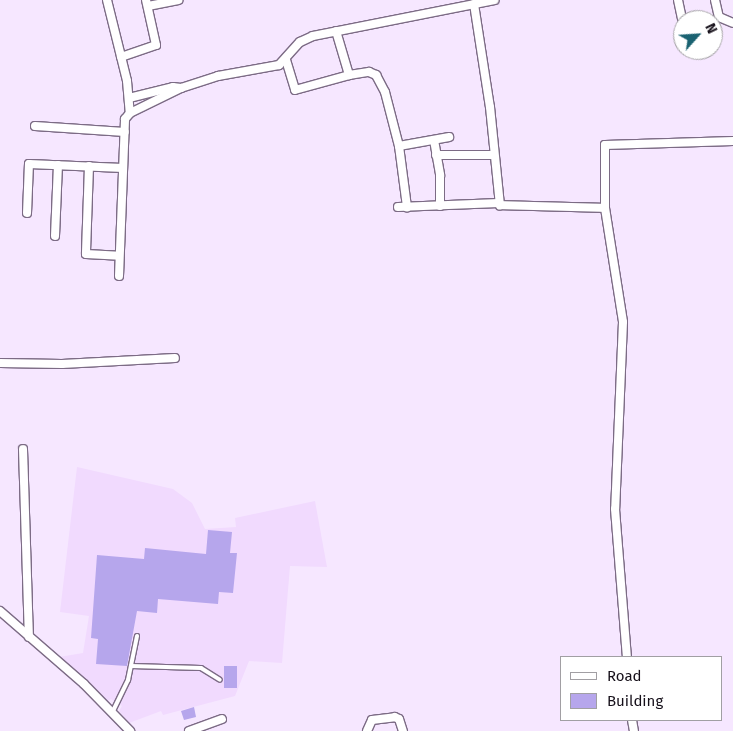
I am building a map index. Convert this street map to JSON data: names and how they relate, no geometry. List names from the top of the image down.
{
  "legend": ["Road", "Building"],
  "north": "top right"
}
